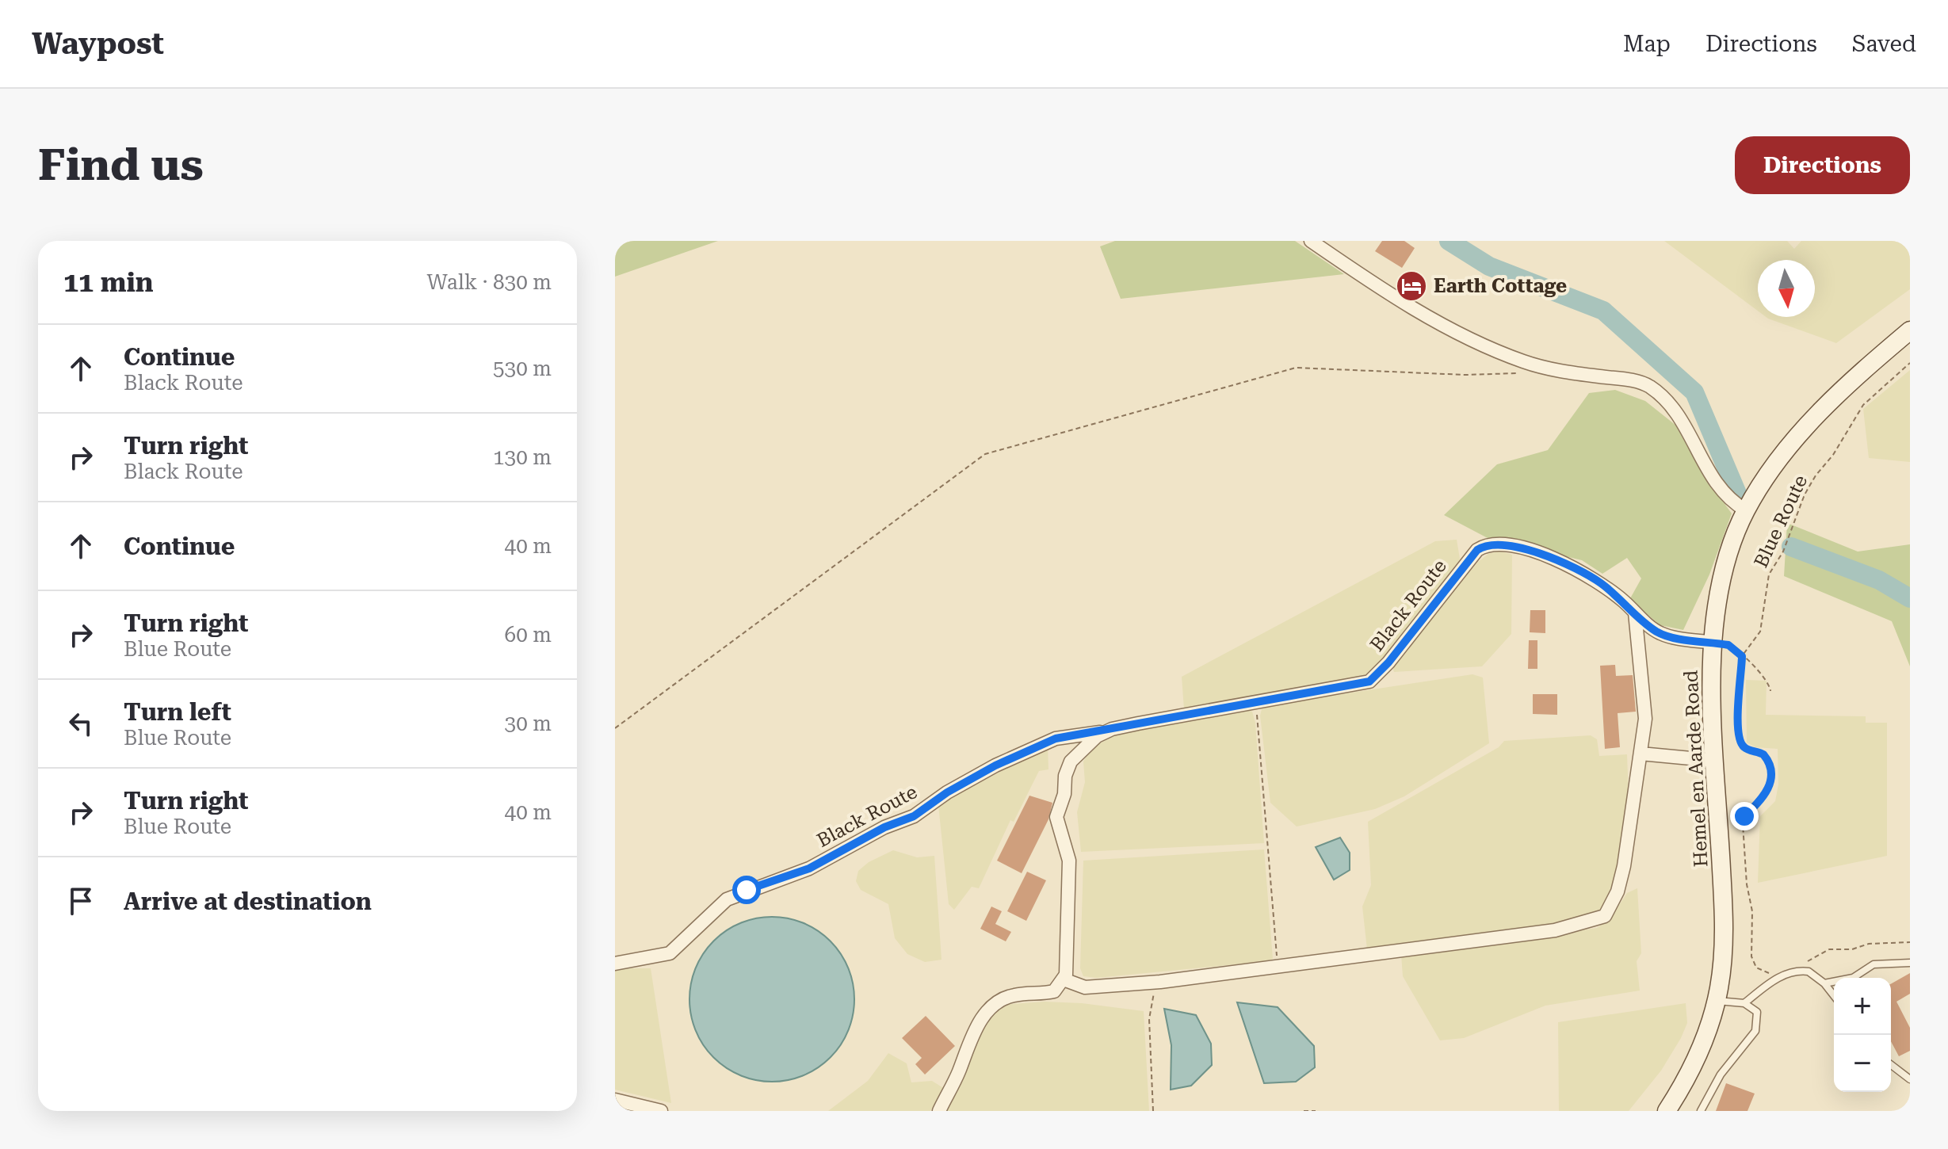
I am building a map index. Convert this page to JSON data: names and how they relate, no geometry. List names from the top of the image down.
{
  "streets": {
    "main road": ["Hemel en Aarde Road"],
    "street": ["Black Route"],
    "path": ["Blue Route"]
  },
  "crossings": [
    ["Black Route", "Hemel en Aarde Road"]
  ],
  "places": {
    "hotel": ["Earth Cottage"]
  },
  "north": "bottom",
  "page": {
    "header": "Waypost",
    "nav": ["Map", "Directions", "Saved"],
    "buttons": "Directions",
    "title": "Find us",
    "heading": ["11 min", "Walk · 830 m"],
    "list": [
      ["Continue", "Black Route", "530 m"],
      ["Turn right", "Black Route", "130 m"],
      ["Continue", "40 m"],
      ["Turn right", "Blue Route", "60 m"],
      ["Turn left", "Blue Route", "30 m"],
      ["Turn right", "Blue Route", "40 m"],
      "Arrive at destination"
    ],
    "map_buttons": ["+", "−"]
  }
}
